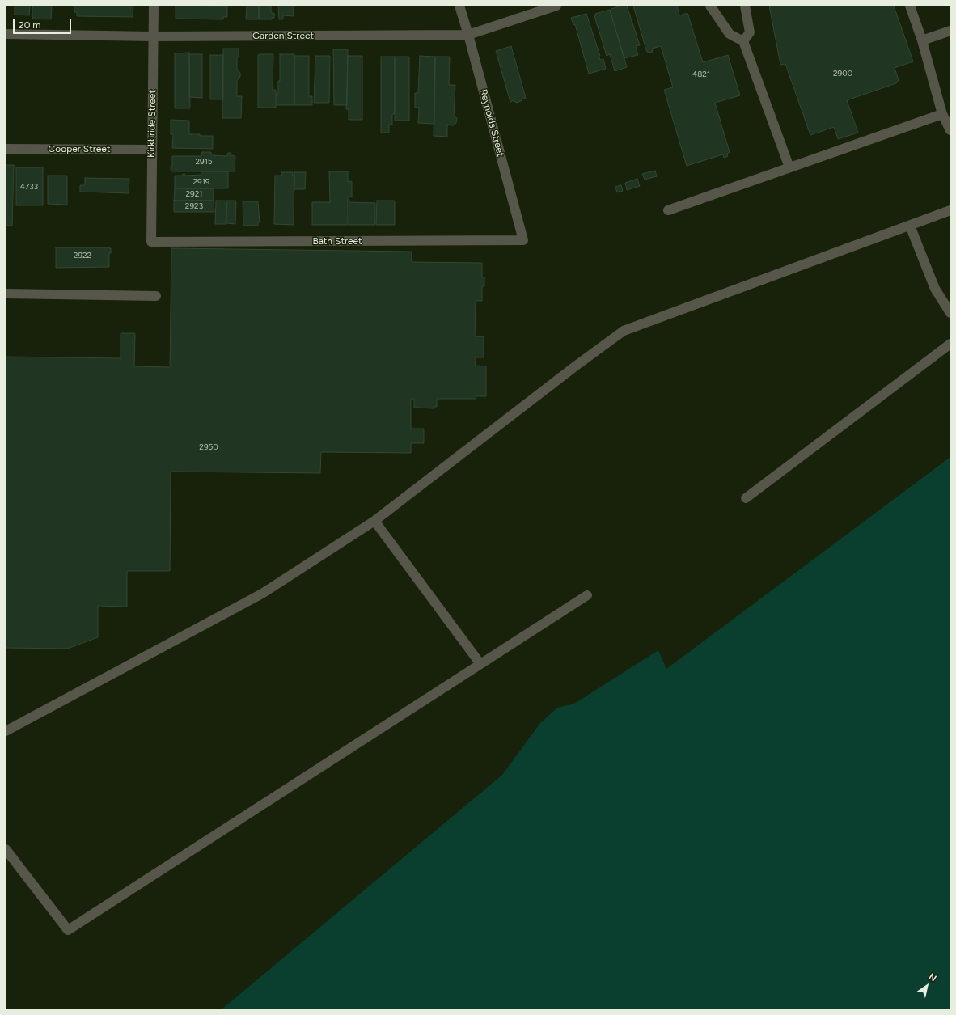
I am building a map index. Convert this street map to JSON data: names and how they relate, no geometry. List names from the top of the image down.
{
  "streets": {
    "street": [
      "Garden Street",
      "Reynolds Street",
      "Kirkbride Street",
      "Cooper Street",
      "Bath Street"
    ]
  },
  "crossings": [
    ["Garden Street", "Reynolds Street"],
    ["Garden Street", "Kirkbride Street"],
    ["Reynolds Street", "Bath Street"],
    ["Kirkbride Street", "Cooper Street"],
    ["Kirkbride Street", "Bath Street"]
  ],
  "house_numbers": [
    "2900",
    "4821",
    "2915",
    "2919",
    "4733",
    "2921",
    "2923",
    "2922",
    "2950"
  ],
  "scale_bar": "20 m",
  "north": "top right"
}
